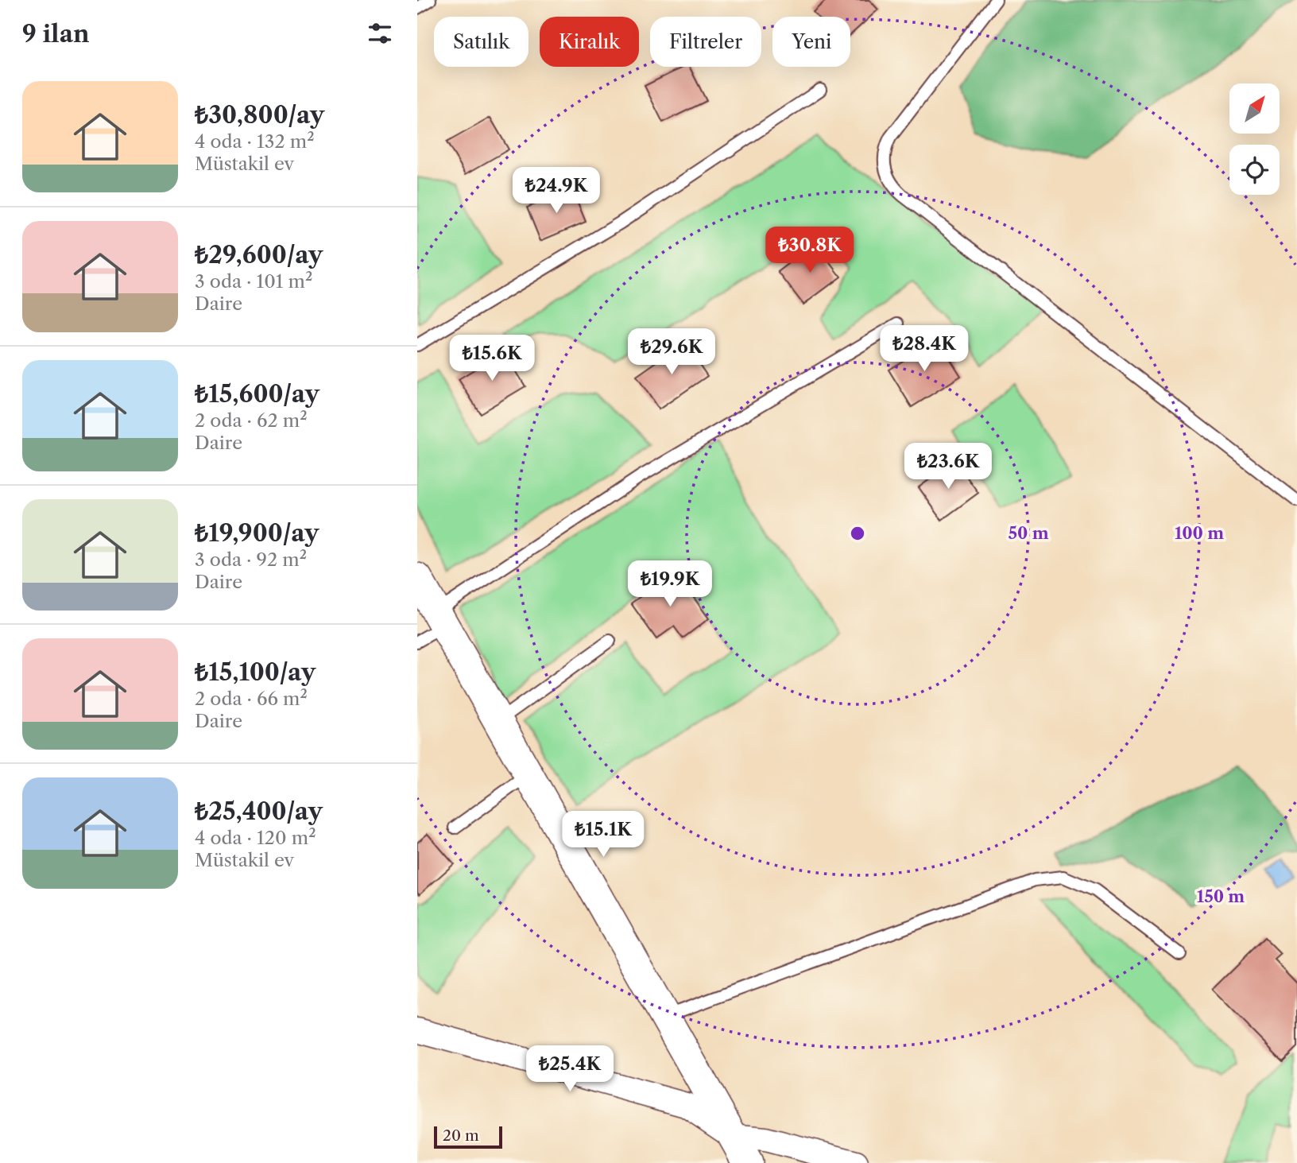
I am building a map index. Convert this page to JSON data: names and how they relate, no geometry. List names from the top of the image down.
{
  "scale_bar": "20 m",
  "north": "top right",
  "page": {
    "heading": "9 ilan",
    "chip": [
      "Satılık",
      "Kiralık",
      "Filtreler",
      "Yeni"
    ],
    "list": [
      {
        "name": "₺30,800/ay",
        "note": "4 oda · 132 m² · Müstakil ev"
      },
      {
        "name": "₺29,600/ay",
        "note": "3 oda · 101 m² · Daire"
      },
      {
        "name": "₺15,600/ay",
        "note": "2 oda · 62 m² · Daire"
      },
      {
        "name": "₺19,900/ay",
        "note": "3 oda · 92 m² · Daire"
      },
      {
        "name": "₺15,100/ay",
        "note": "2 oda · 66 m² · Daire"
      },
      {
        "name": "₺25,400/ay",
        "note": "4 oda · 120 m² · Müstakil ev"
      }
    ],
    "price": [
      "₺24.9K",
      "₺30.8K",
      "₺28.4K",
      "₺29.6K",
      "₺15.6K",
      "₺23.6K",
      "₺19.9K",
      "₺15.1K",
      "₺25.4K"
    ],
    "scale": "20 m"
  },
  "rings": ["50 m", "100 m", "150 m"]
}
